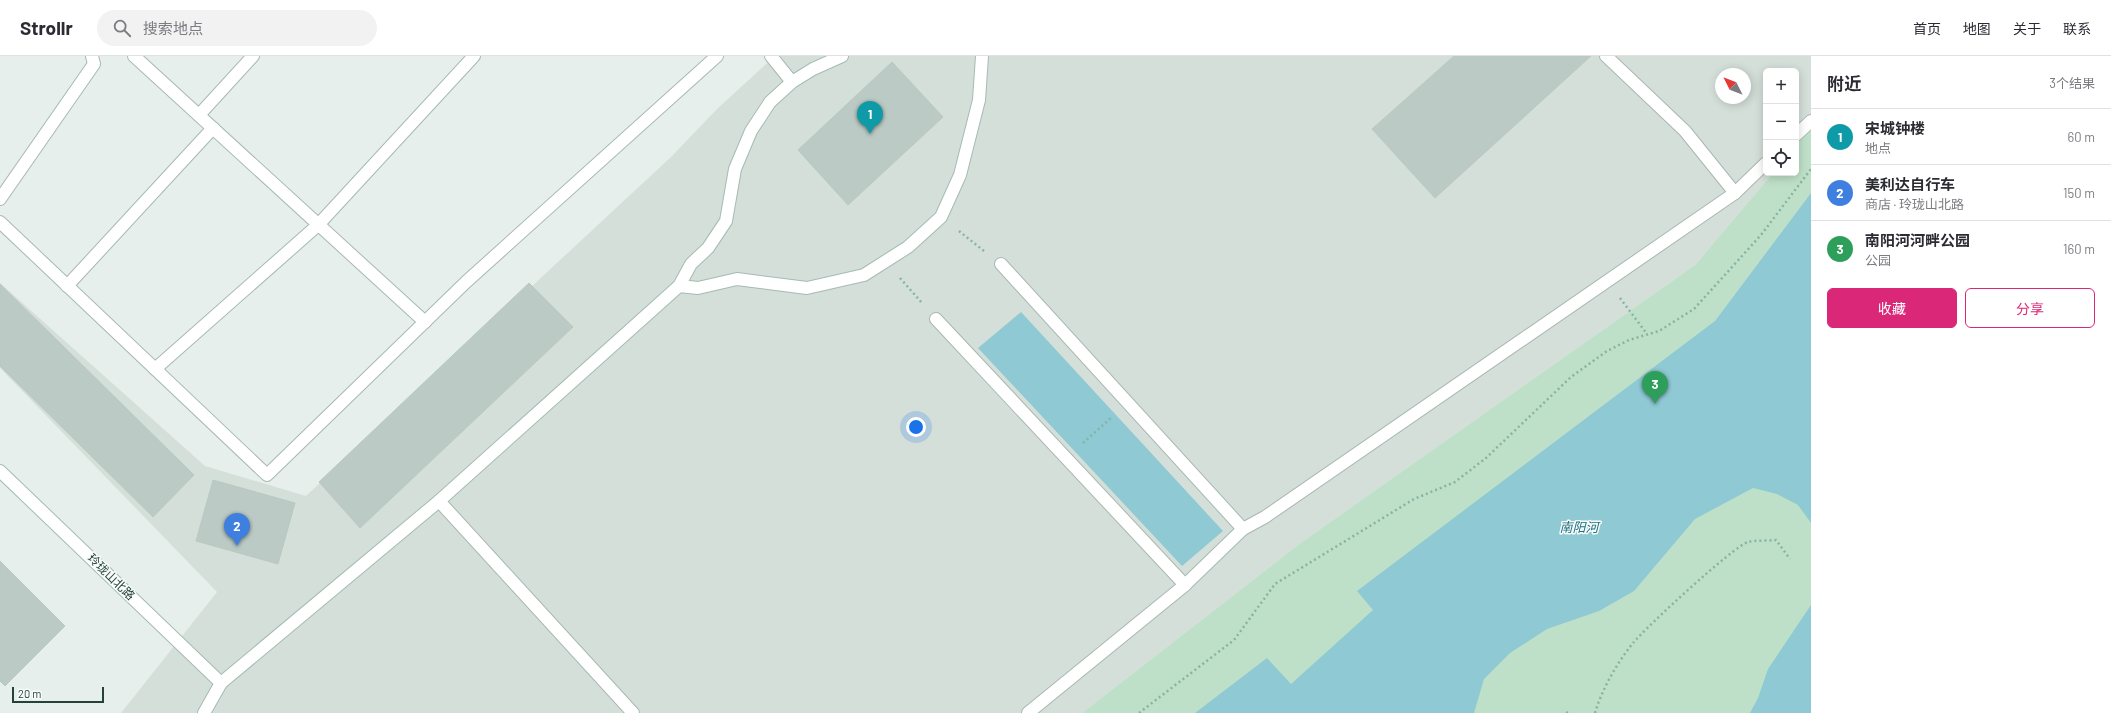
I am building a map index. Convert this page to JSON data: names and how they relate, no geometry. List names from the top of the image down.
{
  "streets": {
    "street": ["玲珑山北路"]
  },
  "water": ["南阳河"],
  "scale_bar": "20 m",
  "north": "top left",
  "page": {
    "header": "Strollr",
    "search": "搜索地点",
    "nav": [
      "首页",
      "地图",
      "关于",
      "联系"
    ],
    "heading": ["附近", "3个结果"],
    "map_buttons": ["+", "−"],
    "pins": ["1", "3", "2"],
    "list": [
      {
        "mark": "1",
        "name": "宋城钟楼",
        "note": "地点",
        "value": "60 m"
      },
      {
        "mark": "2",
        "name": "美利达自行车",
        "note": "商店 · 玲珑山北路",
        "value": "150 m"
      },
      {
        "mark": "3",
        "name": "南阳河河畔公园",
        "note": "公园",
        "value": "160 m"
      }
    ],
    "buttons": ["收藏", "分享"],
    "scale": "20 m"
  }
}
